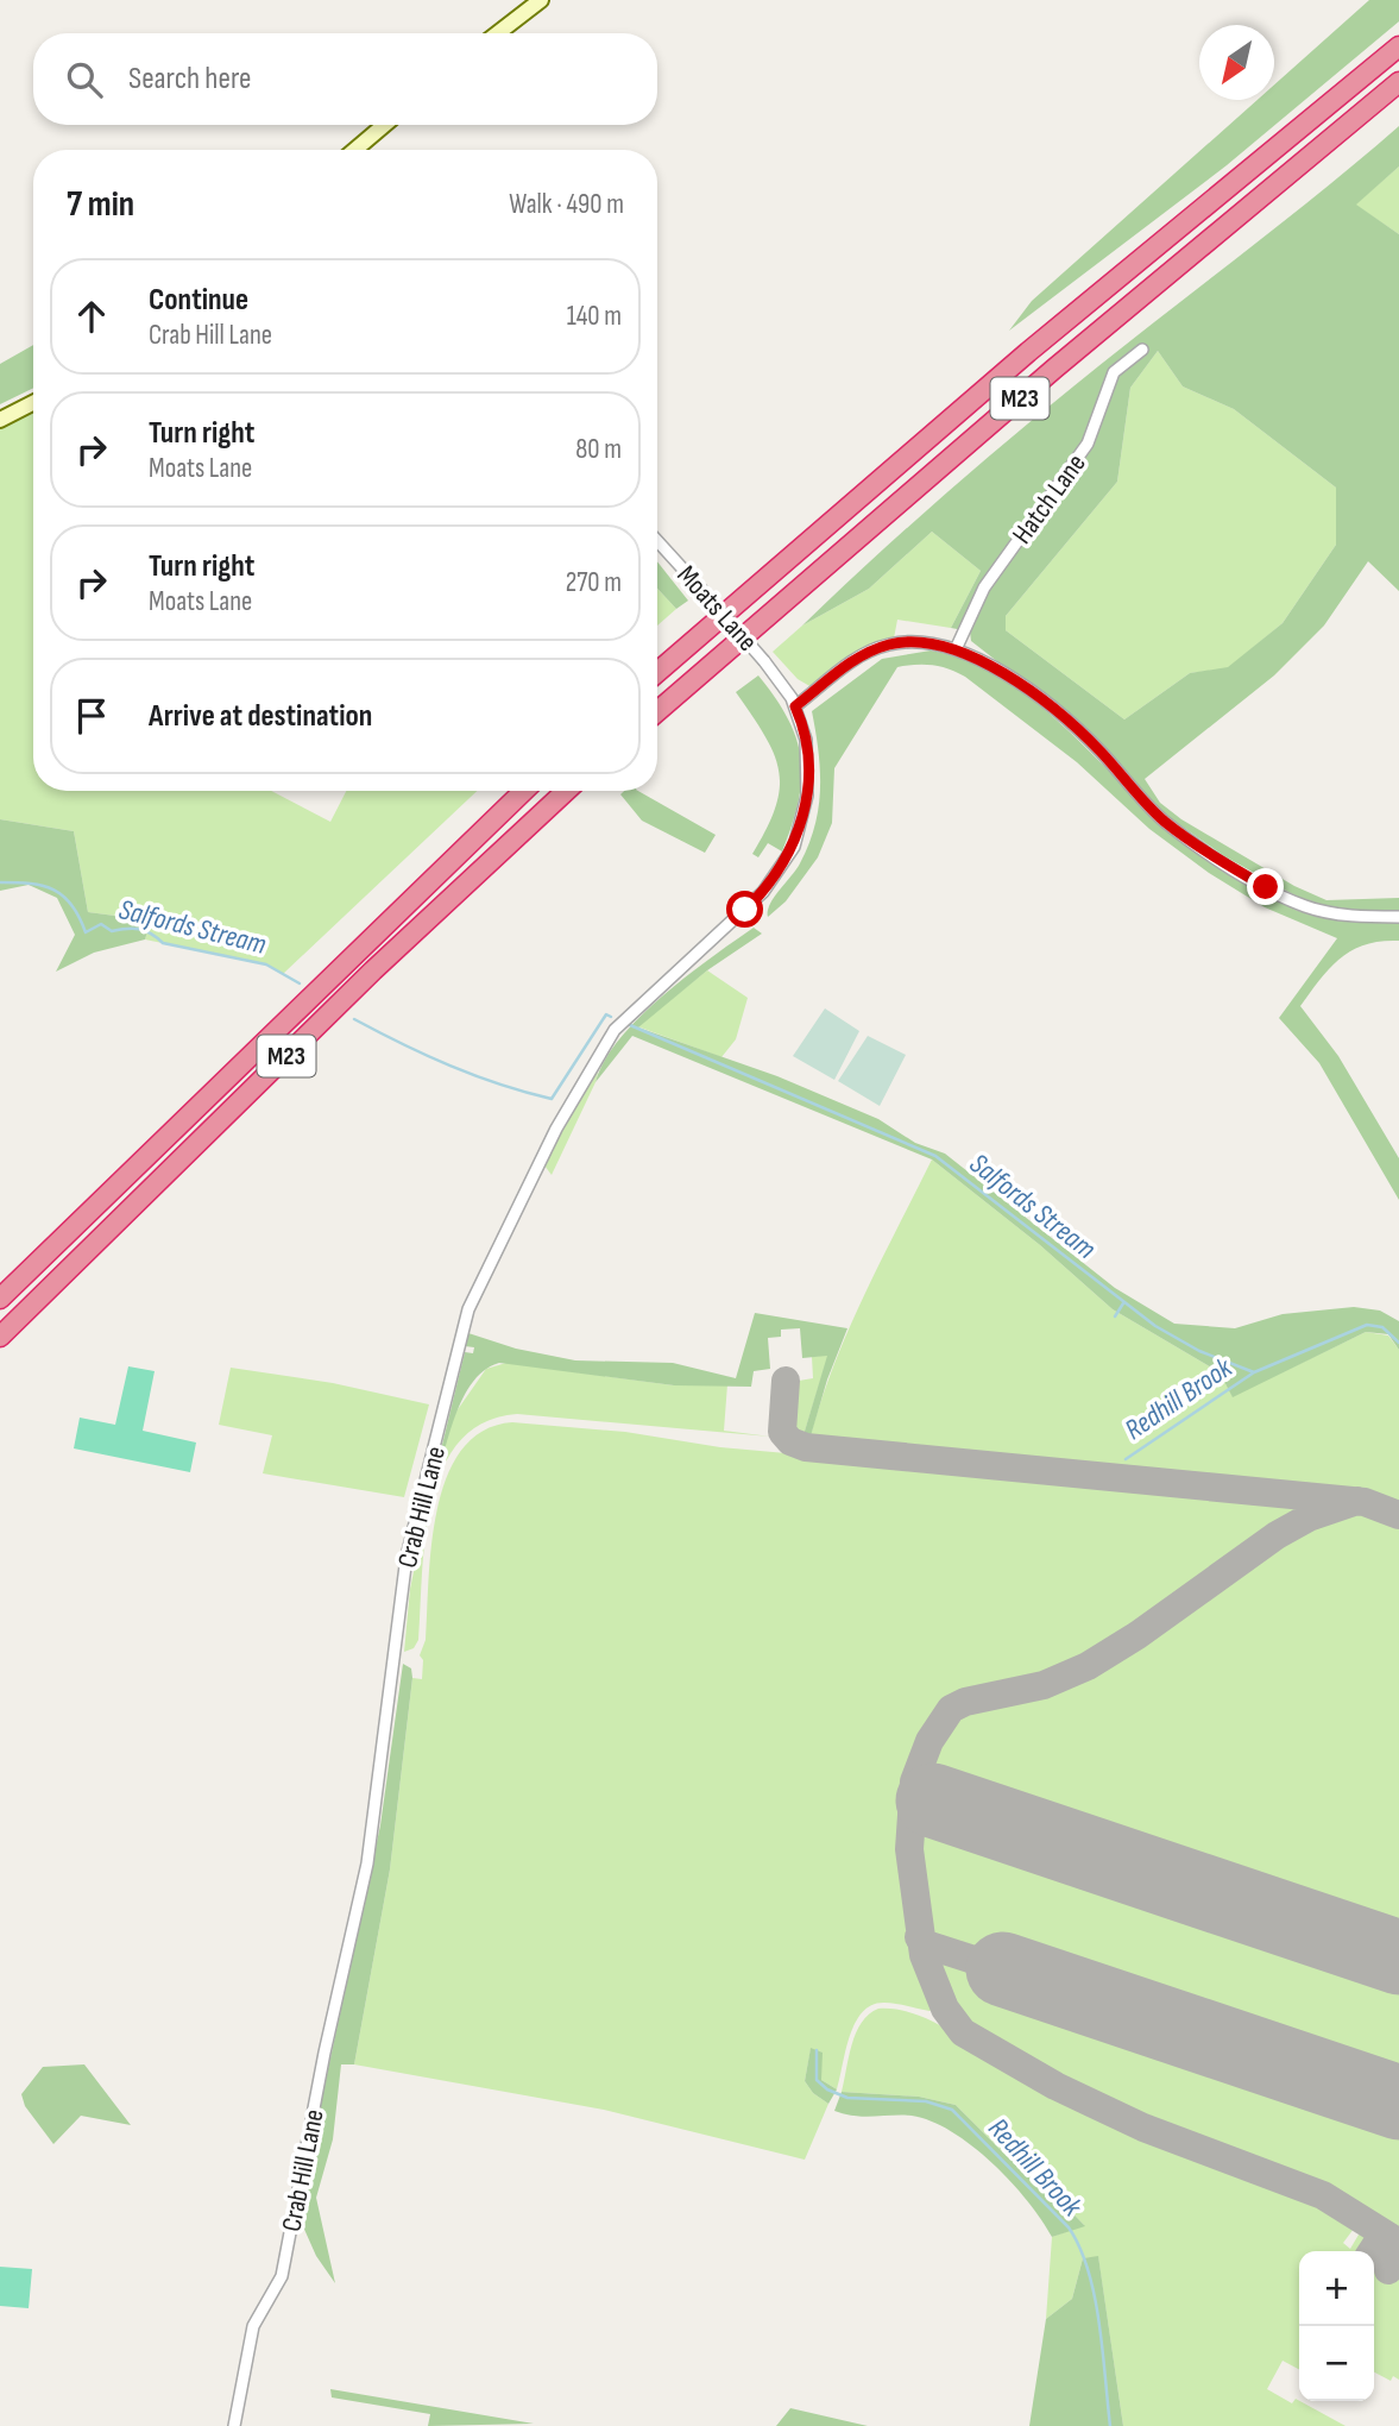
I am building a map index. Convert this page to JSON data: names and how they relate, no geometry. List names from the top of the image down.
{
  "streets": {
    "highway": ["M23"],
    "street": ["Hatch Lane", "Moats Lane", "Crab Hill Lane"]
  },
  "crossings": [
    ["Moats Lane", "Crab Hill Lane"]
  ],
  "water": ["Salfords Stream", "Redhill Brook"],
  "north": "bottom left",
  "page": {
    "search": "Search here",
    "heading": ["7 min", "Walk · 490 m"],
    "list": [
      ["Continue", "Crab Hill Lane", "140 m"],
      ["Turn right", "Moats Lane", "80 m"],
      ["Turn right", "Moats Lane", "270 m"],
      "Arrive at destination"
    ],
    "map_buttons": ["+", "−"]
  }
}
